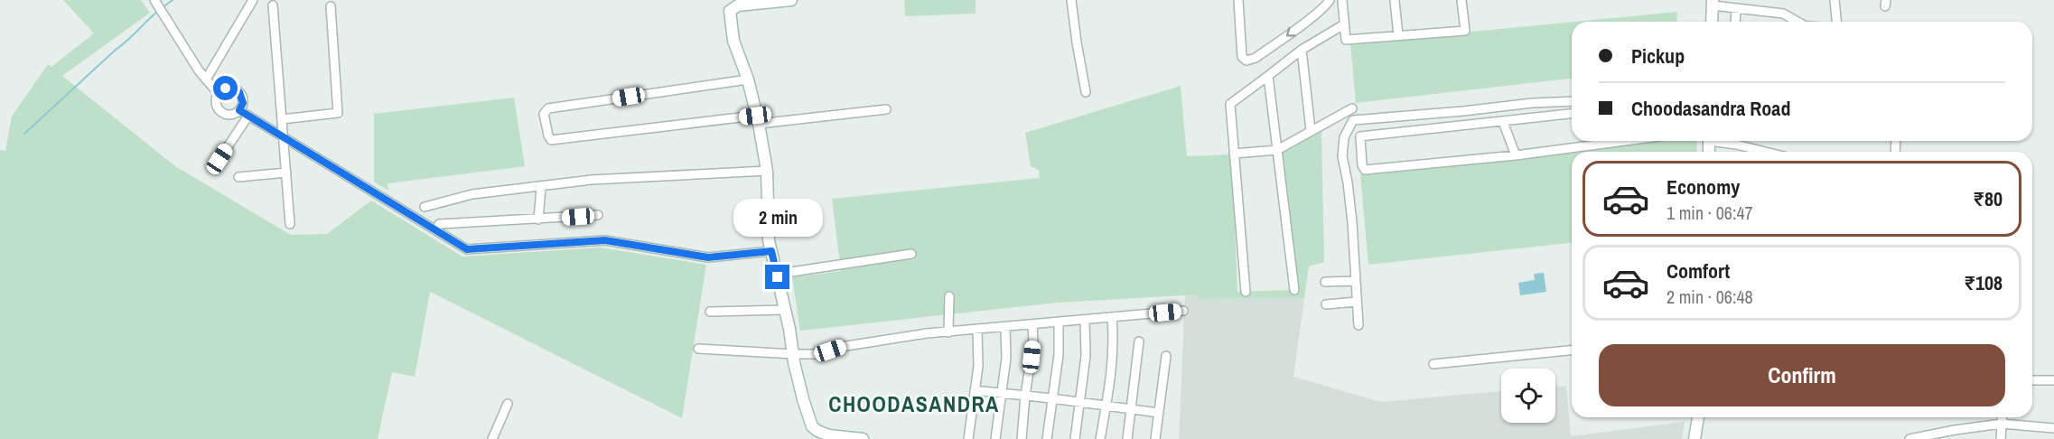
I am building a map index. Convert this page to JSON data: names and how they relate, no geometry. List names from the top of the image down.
{
  "districts": ["CHOODASANDRA"],
  "page": {
    "banner": ["Pickup", "Choodasandra Road"],
    "list": [
      {
        "name": "Economy",
        "note": "1 min · 06:47",
        "value": "₹80"
      },
      {
        "name": "Comfort",
        "note": "2 min · 06:48",
        "value": "₹108"
      }
    ],
    "bubble": "2 min",
    "buttons": "Confirm"
  }
}
